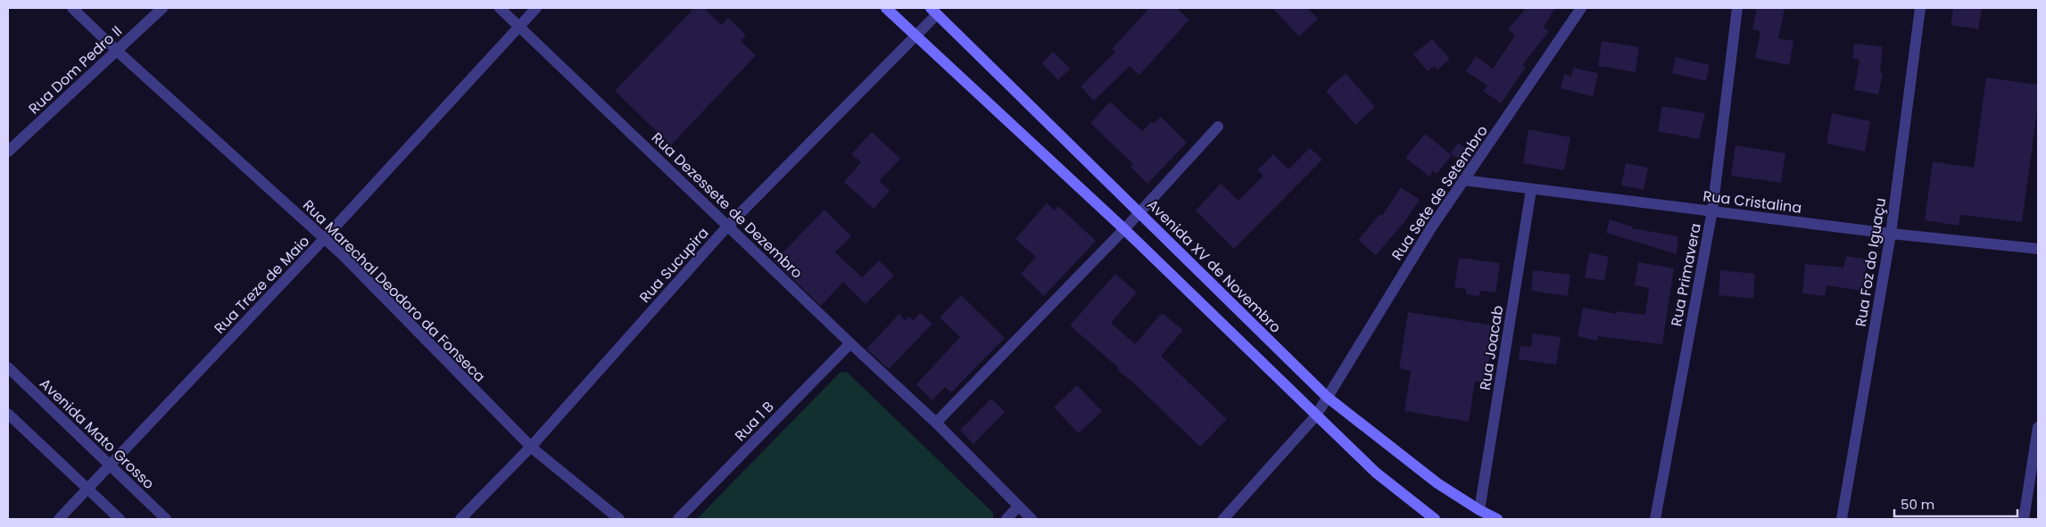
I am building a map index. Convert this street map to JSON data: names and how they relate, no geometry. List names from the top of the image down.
{
  "streets": {
    "main road": ["Avenida XV de Novembro"],
    "street": [
      "Rua Dom Pedro II",
      "Rua Sete de Setembro",
      "Rua Cristalina",
      "Rua Dezessete de Dezembro",
      "Rua Foz do Iguaçu",
      "Rua Sucupira",
      "Rua Primavera",
      "Rua Treze de Maio",
      "Rua Marechal Deodoro da Fonseca",
      "Rua Joacab",
      "Rua 1 B",
      "Avenida Mato Grosso"
    ]
  },
  "crossings": [
    ["Rua Dom Pedro II", "Rua Marechal Deodoro da Fonseca"],
    ["Rua Sete de Setembro", "Rua Cristalina"],
    ["Rua Sete de Setembro", "Avenida XV de Novembro"],
    ["Rua Cristalina", "Rua Foz do Iguaçu"],
    ["Rua Cristalina", "Rua Primavera"],
    ["Rua Cristalina", "Rua Joacab"],
    ["Rua Dezessete de Dezembro", "Rua Sucupira"],
    ["Rua Dezessete de Dezembro", "Rua Treze de Maio"],
    ["Rua Dezessete de Dezembro", "Rua 1 B"],
    ["Rua Sucupira", "Avenida XV de Novembro"],
    ["Rua Sucupira", "Rua Marechal Deodoro da Fonseca"],
    ["Avenida XV de Novembro", "Rua Joacab"],
    ["Rua Treze de Maio", "Rua Marechal Deodoro da Fonseca"],
    ["Rua Treze de Maio", "Avenida Mato Grosso"]
  ],
  "scale_bar": "50 m"
}
